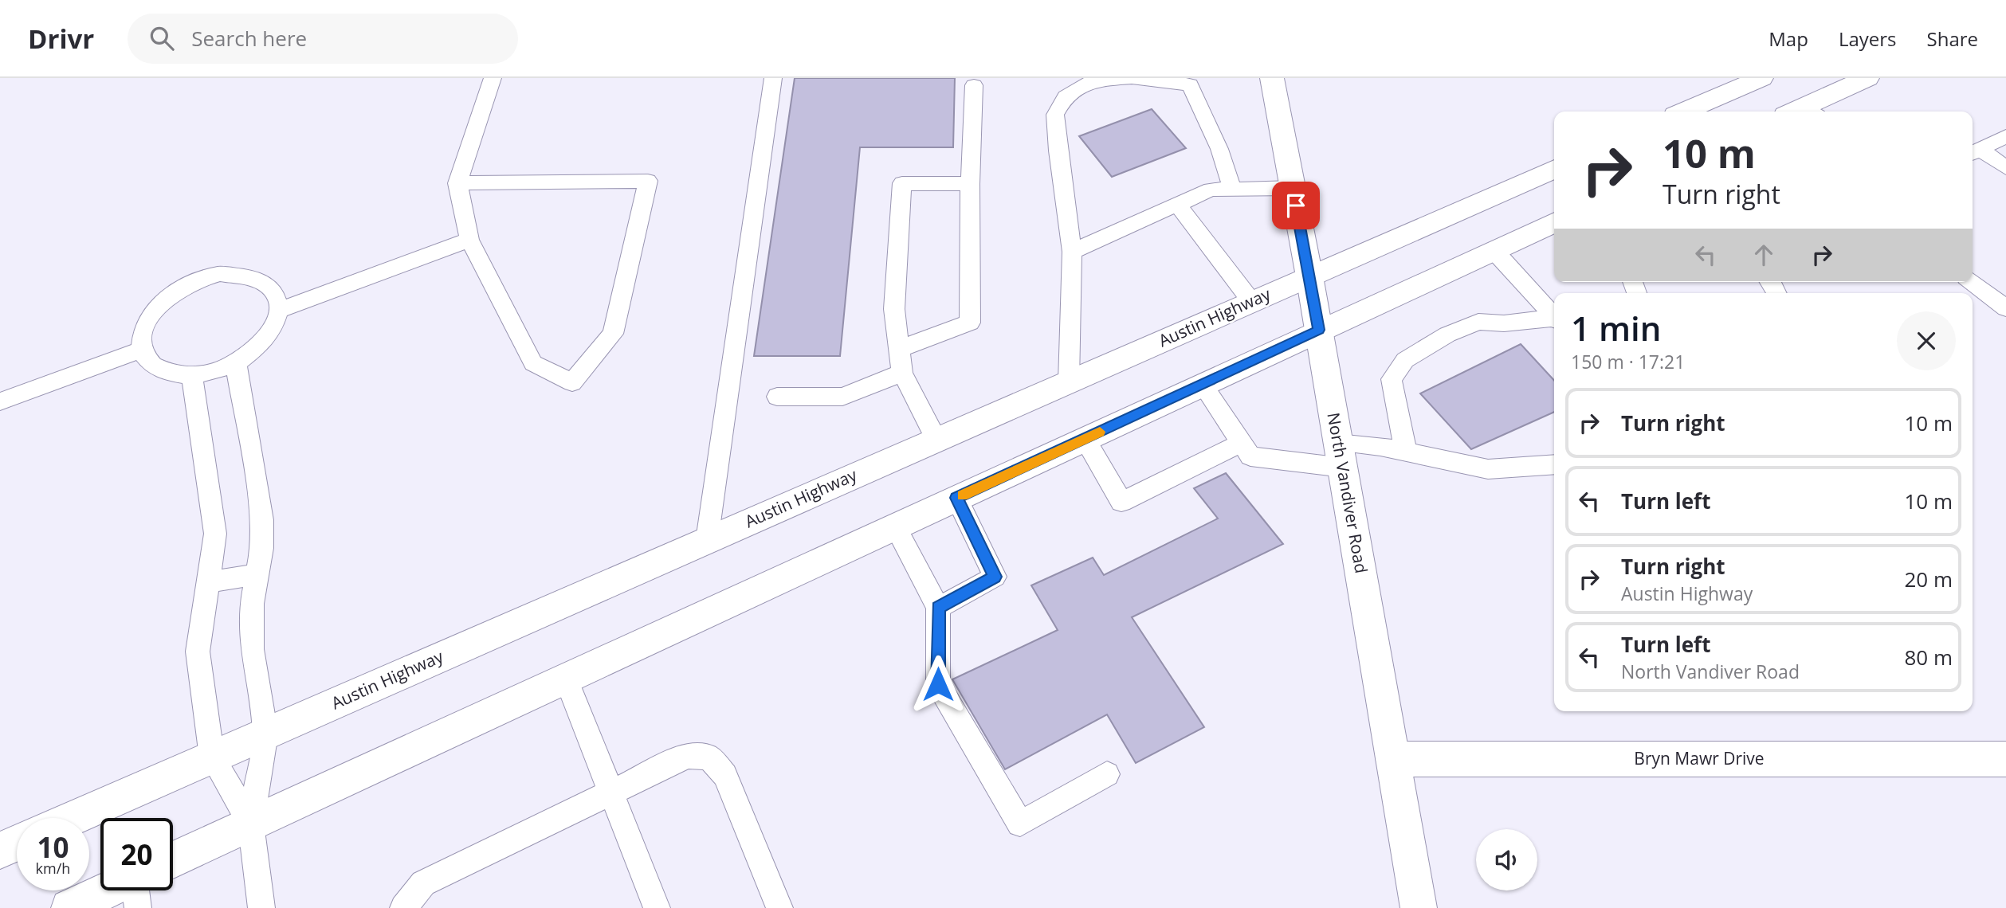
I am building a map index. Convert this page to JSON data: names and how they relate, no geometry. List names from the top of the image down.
{
  "streets": {
    "main road": ["Austin Highway", "North Vandiver Road", "Bryn Mawr Drive"]
  },
  "crossings": [
    ["Austin Highway", "North Vandiver Road"],
    ["North Vandiver Road", "Bryn Mawr Drive"]
  ],
  "page": {
    "header": "Drivr",
    "search": "Search here",
    "nav": ["Map", "Layers", "Share"],
    "turn": ["10 m", "Turn right"],
    "heading": ["1 min", "150 m · 17:21"],
    "list": [
      {
        "name": "Turn right",
        "value": "10 m"
      },
      {
        "name": "Turn left",
        "value": "10 m"
      },
      {
        "name": "Turn right",
        "note": "Austin Highway",
        "value": "20 m"
      },
      {
        "name": "Turn left",
        "note": "North Vandiver Road",
        "value": "80 m"
      }
    ],
    "speed": "10 km/h",
    "limit": "20"
  }
}
